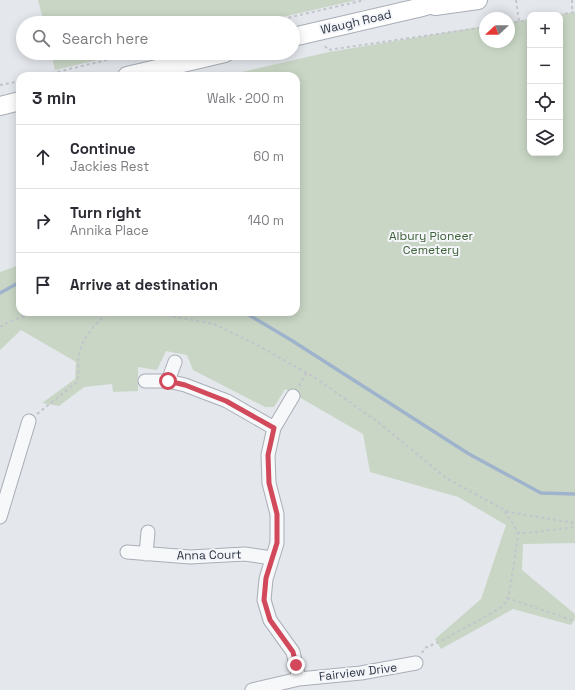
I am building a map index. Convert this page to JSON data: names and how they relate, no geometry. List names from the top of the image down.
{
  "streets": {
    "main road": ["Waugh Road"],
    "street": ["Anna Court", "Fairview Drive"]
  },
  "parks": ["Albury Pioneer Cemetery"],
  "north": "left",
  "page": {
    "map_buttons": ["+", "−"],
    "search": "Search here",
    "heading": ["3 min", "Walk · 200 m"],
    "list": [
      ["Continue", "Jackies Rest", "60 m"],
      ["Turn right", "Annika Place", "140 m"],
      "Arrive at destination"
    ]
  }
}
